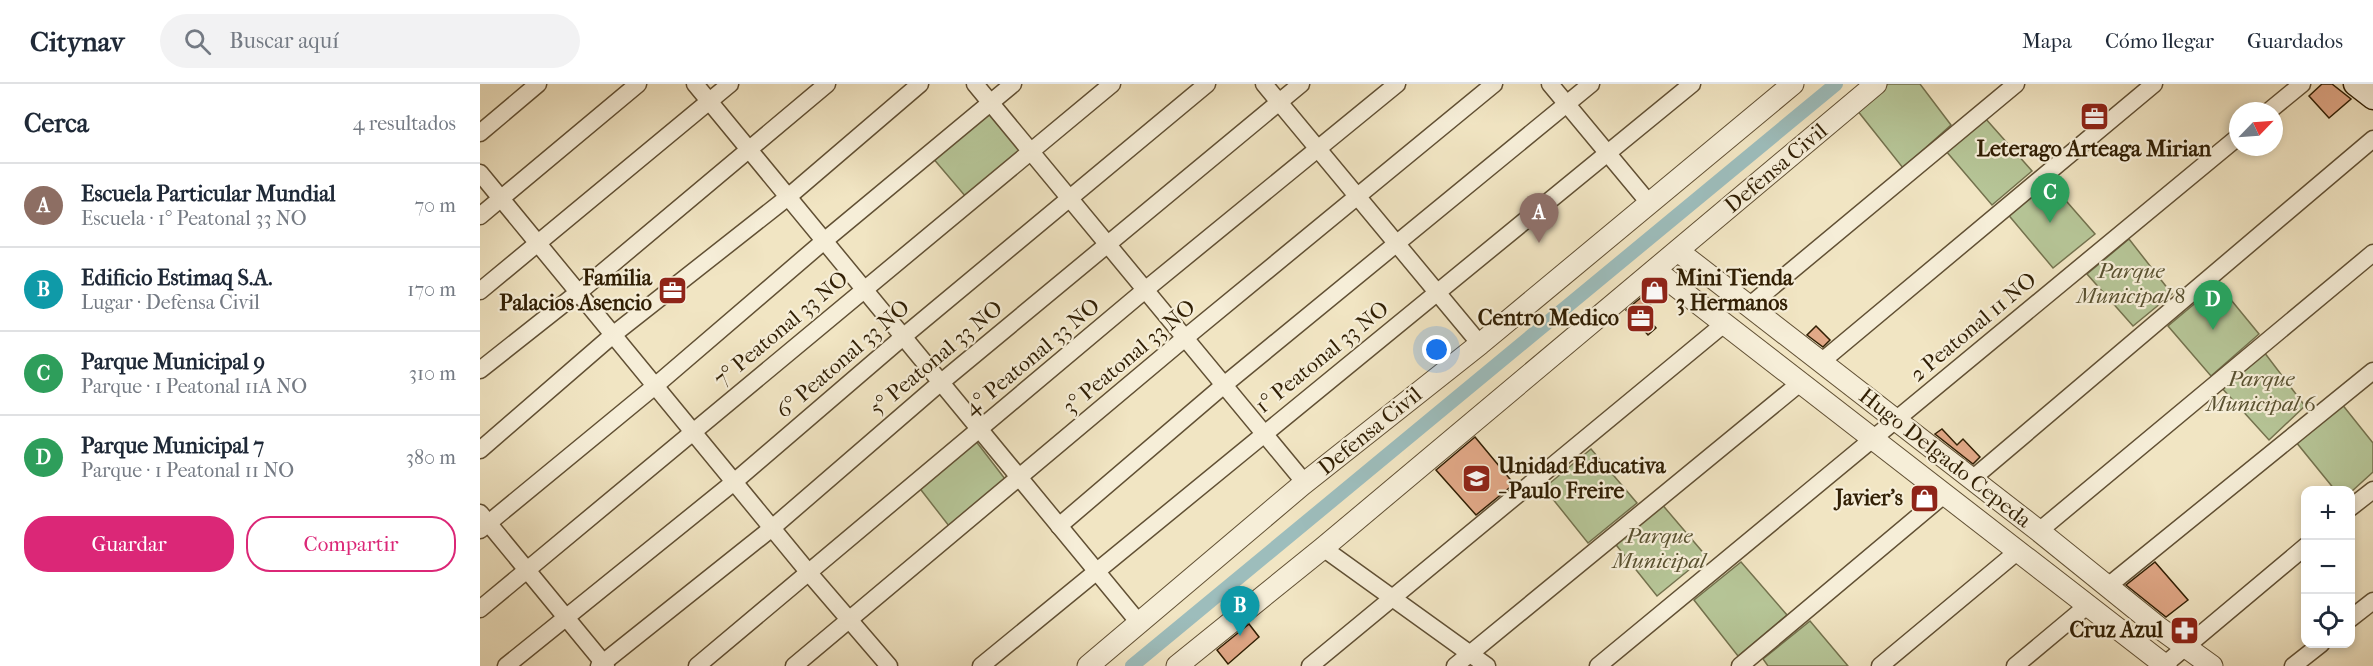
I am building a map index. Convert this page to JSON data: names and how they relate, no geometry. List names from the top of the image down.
{
  "streets": {
    "street": [
      "Defensa Civil",
      "2 Peatonal 11 NO",
      "7° Peatonal 33 NO",
      "4° Peatonal 33 NO",
      "3° Peatonal 33 NO",
      "1° Peatonal 33 NO",
      "5° Peatonal 33 NO",
      "6° Peatonal 33 NO",
      "Hugo Delgado Cepeda"
    ]
  },
  "crossings": [
    ["Defensa Civil", "Hugo Delgado Cepeda"],
    ["2 Peatonal 11 NO", "Hugo Delgado Cepeda"]
  ],
  "parks": ["Parque Municipal 8", "Parque Municipal 6", "Parque Municipal"],
  "places": {
    "office": ["Leterago Arteaga Mirian", "Familia Palacios Asencio", "Centro Medico"],
    "shop": ["Mini Tienda 3 Hermanos", "Javier's"],
    "school or university": ["Unidad Educativa - Paulo Freire"],
    "pharmacy": ["Cruz Azul"]
  },
  "north": "top right",
  "page": {
    "header": "Citynav",
    "search": "Buscar aquí",
    "nav": ["Mapa", "Cómo llegar", "Guardados"],
    "heading": ["Cerca", "4 resultados"],
    "list": [
      {
        "mark": "A",
        "name": "Escuela Particular Mundial",
        "note": "Escuela · 1° Peatonal 33 NO",
        "value": "70 m"
      },
      {
        "mark": "B",
        "name": "Edificio Estimaq S.A.",
        "note": "Lugar · Defensa Civil",
        "value": "170 m"
      },
      {
        "mark": "C",
        "name": "Parque Municipal 9",
        "note": "Parque · 1 Peatonal 11A NO",
        "value": "310 m"
      },
      {
        "mark": "D",
        "name": "Parque Municipal 7",
        "note": "Parque · 1 Peatonal 11 NO",
        "value": "380 m"
      }
    ],
    "pins": [
      "C",
      "A",
      "D",
      "B"
    ],
    "map_buttons": ["+", "−"],
    "buttons": ["Guardar", "Compartir"]
  }
}
